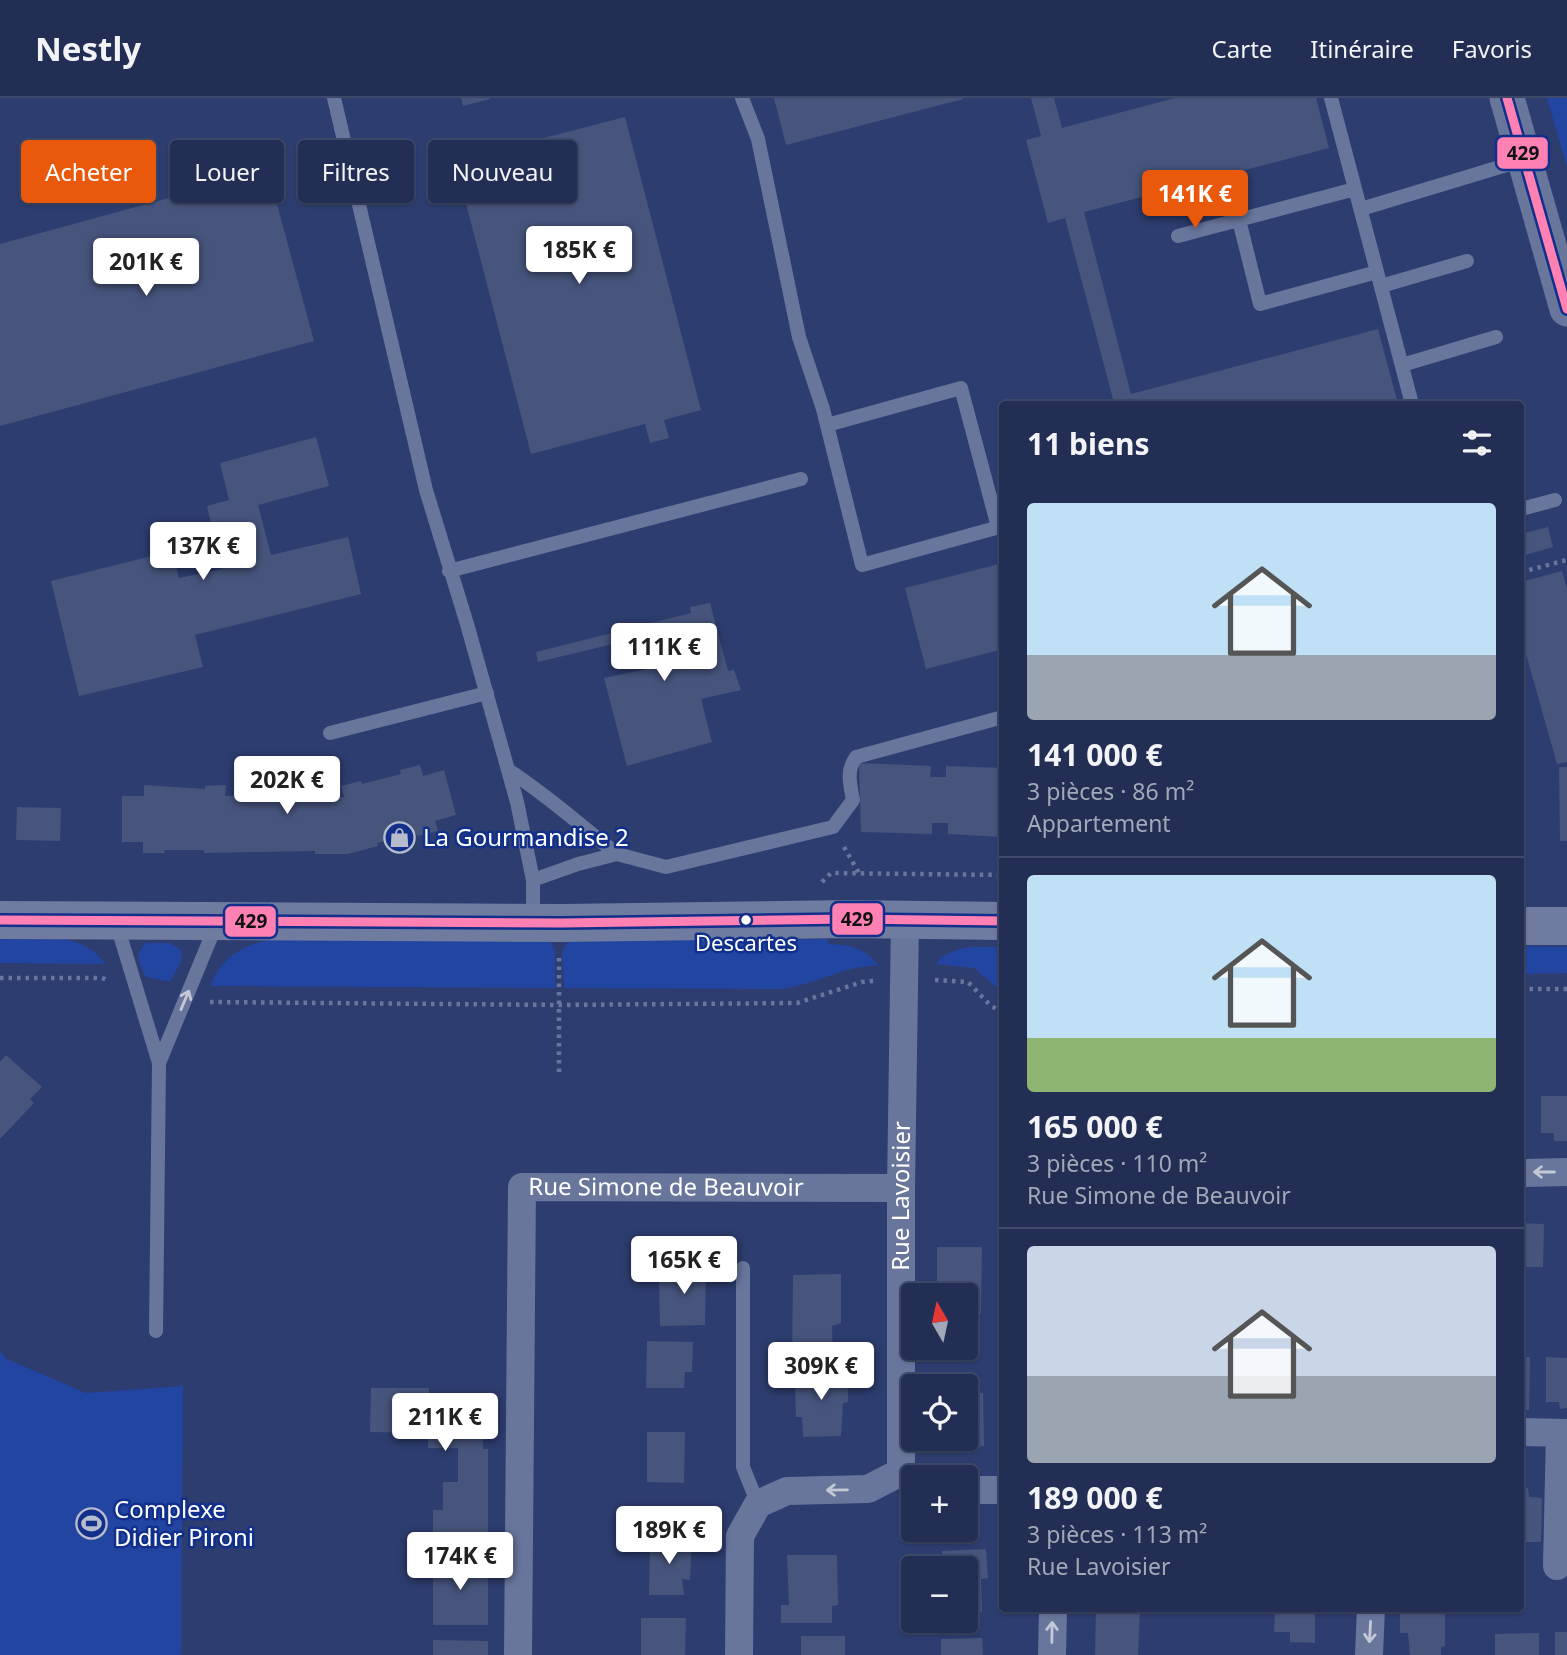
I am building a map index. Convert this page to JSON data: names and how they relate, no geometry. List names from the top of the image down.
{
  "streets": {
    "street": ["Rue Simone de Beauvoir", "Rue Lavoisier"]
  },
  "crossings": [
    ["Rue Simone de Beauvoir", "Rue Lavoisier"]
  ],
  "places": {
    "shop": ["La Gourmandise 2"],
    "other": ["Descartes"],
    "sports": ["Complexe Didier Pironi"]
  },
  "lines": ["transit line 429"],
  "north": "top",
  "page": {
    "header": "Nestly",
    "nav": ["Carte", "Itinéraire", "Favoris"],
    "chip": [
      "Acheter",
      "Louer",
      "Filtres",
      "Nouveau"
    ],
    "price": [
      "141K €",
      "185K €",
      "201K €",
      "137K €",
      "111K €",
      "202K €",
      "165K €",
      "309K €",
      "211K €",
      "189K €",
      "174K €"
    ],
    "heading": "11 biens",
    "list": [
      {
        "name": "141 000 €",
        "note": "3 pièces · 86 m² · Appartement"
      },
      {
        "name": "165 000 €",
        "note": "3 pièces · 110 m² · Rue Simone de Beauvoir"
      },
      {
        "name": "189 000 €",
        "note": "3 pièces · 113 m² · Rue Lavoisier"
      }
    ],
    "map_buttons": ["+", "−"]
  }
}
